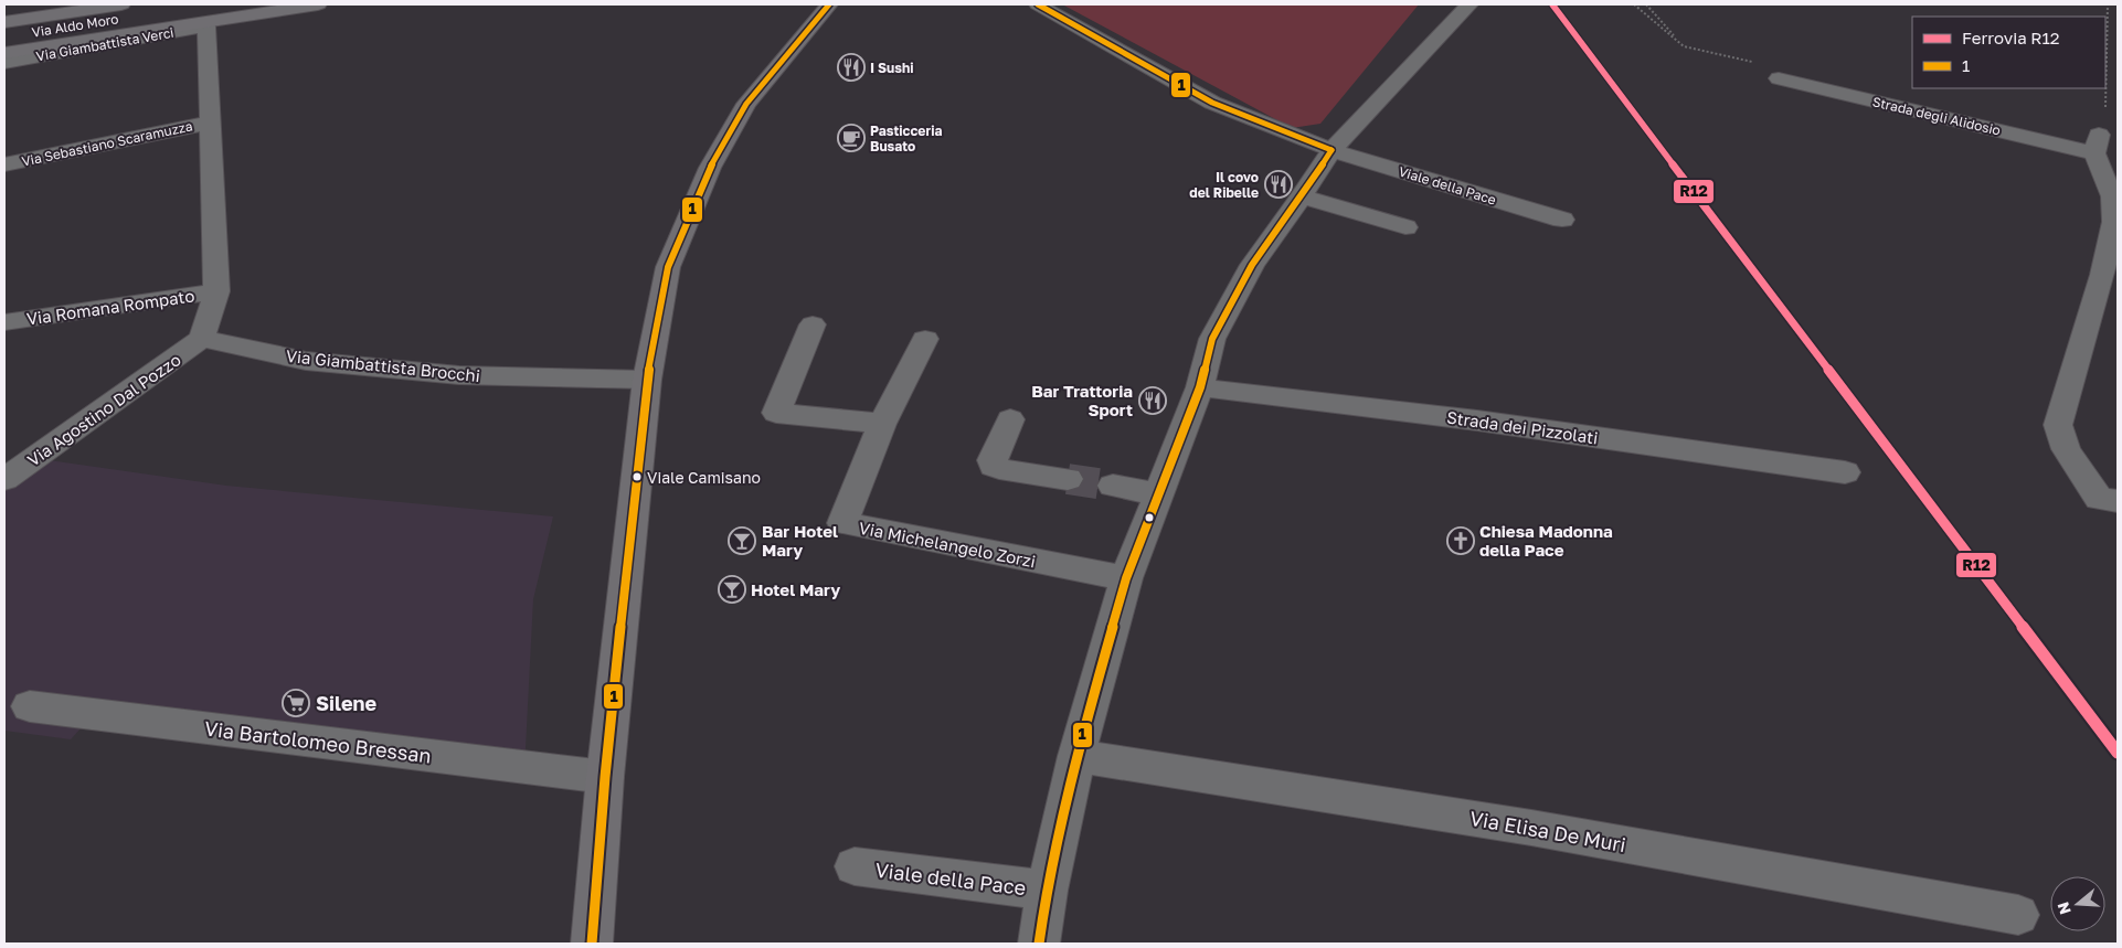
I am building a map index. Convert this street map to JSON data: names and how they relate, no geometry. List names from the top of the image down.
{
  "streets": {
    "main road": ["Via Aldo Moro"],
    "street": [
      "Via Giambattista Verci",
      "Strada degli Alidosio",
      "Via Sebastiano Scaramuzza",
      "Viale della Pace",
      "Via Romana Rompato",
      "Via Giambattista Brocchi",
      "Via Agostino Dal Pozzo",
      "Strada dei Pizzolati",
      "Via Michelangelo Zorzi",
      "Via Bartolomeo Bressan",
      "Via Elisa De Muri"
    ]
  },
  "crossings": [
    ["Via Giambattista Verci", "Via Sebastiano Scaramuzza"],
    ["Viale della Pace", "Strada dei Pizzolati"],
    ["Viale della Pace", "Via Michelangelo Zorzi"],
    ["Viale della Pace", "Via Elisa De Muri"],
    ["Via Giambattista Brocchi", "Via Agostino Dal Pozzo"]
  ],
  "places": {
    "restaurant": ["I Sushi", "Il covo del Ribelle", "Bar Trattoria Sport"],
    "cafe": ["Pasticceria Busato"],
    "other": ["Viale Camisano"],
    "bar": ["Bar Hotel Mary", "Hotel Mary"],
    "church": ["Chiesa Madonna della Pace"],
    "supermarket": ["Silene"]
  },
  "lines": ["rail line R12", "transit line 1"],
  "legend": ["Ferrovia R12", "1"],
  "north": "left"
}
